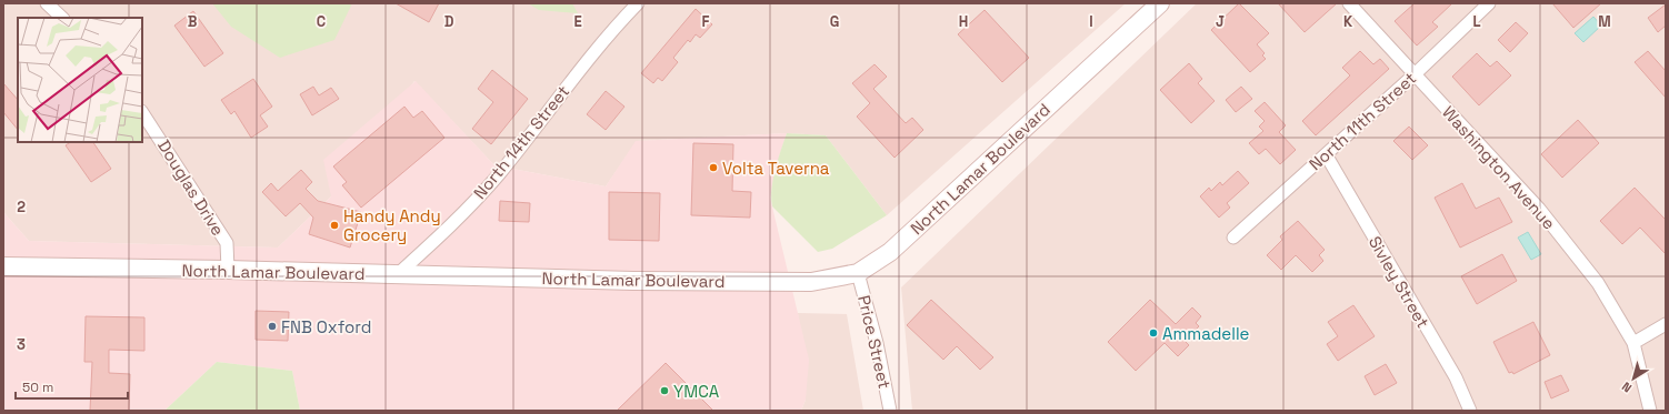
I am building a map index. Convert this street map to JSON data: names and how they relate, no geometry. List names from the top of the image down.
{
  "streets": {
    "street": [
      "North 11th Street",
      "North 14th Street",
      "Washington Avenue",
      "North Lamar Boulevard",
      "Douglas Drive",
      "Sivley Street",
      "Price Street"
    ]
  },
  "crossings": [
    ["North 11th Street", "Washington Avenue"],
    ["North 11th Street", "Sivley Street"],
    ["North 14th Street", "North Lamar Boulevard"],
    ["North Lamar Boulevard", "Douglas Drive"],
    ["North Lamar Boulevard", "Price Street"]
  ],
  "places": [
    "Volta Taverna",
    "Handy Andy Grocery",
    "FNB Oxford",
    "Ammadelle",
    "YMCA"
  ],
  "scale_bar": "50 m",
  "north": "bottom left",
  "grid": {
    "columns": [
      "B",
      "C",
      "D",
      "E",
      "F",
      "G",
      "H",
      "I",
      "J",
      "K",
      "L",
      "M"
    ],
    "rows": ["2", "3"]
  }
}
